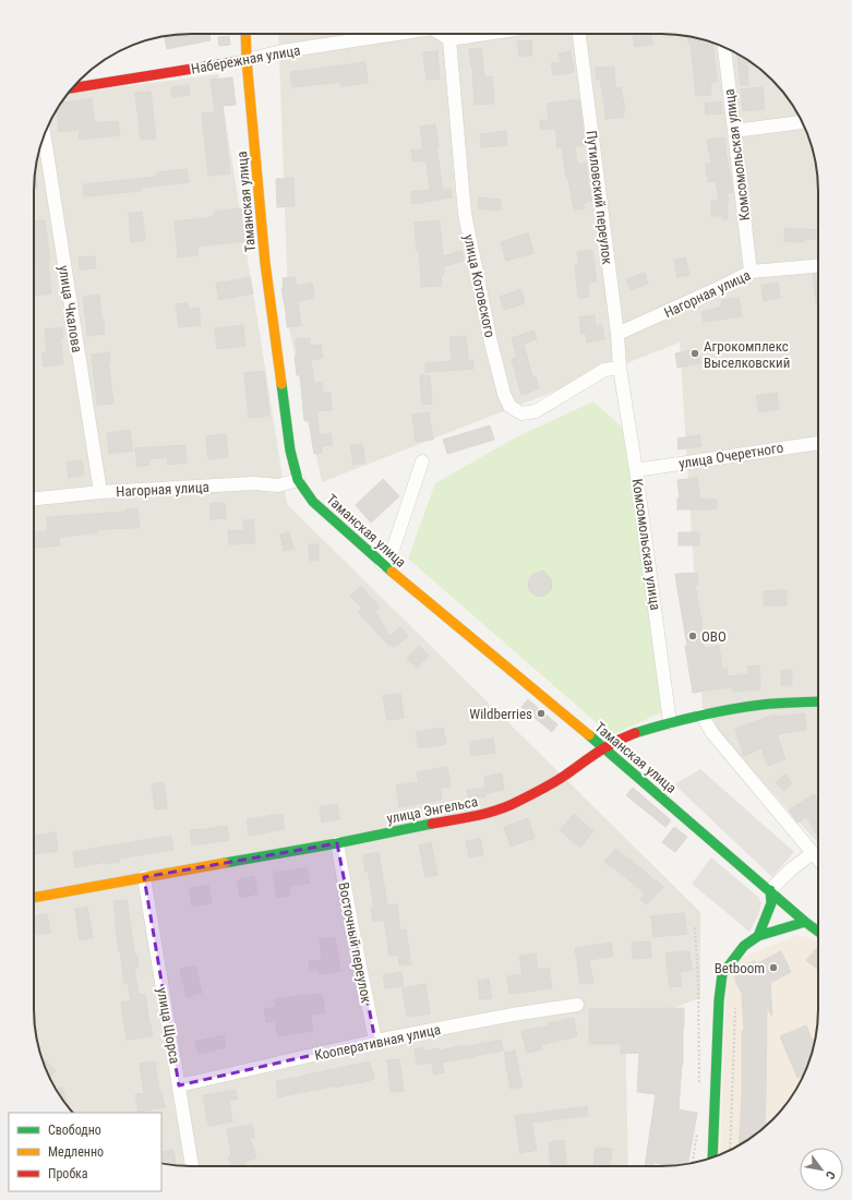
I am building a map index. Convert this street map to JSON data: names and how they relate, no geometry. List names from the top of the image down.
{
  "streets": {
    "street": [
      "Набережная улица",
      "Комсомольская улица",
      "Путиловский переулок",
      "Таманская улица",
      "улица Котовского",
      "Нагорная улица",
      "улица Чкалова",
      "улица Очеретного",
      "улица Энгельса",
      "Восточный переулок",
      "улица Щорса",
      "Кооперативная улица"
    ]
  },
  "crossings": [
    ["Набережная улица", "Таманская улица"],
    ["Набережная улица", "улица Котовского"],
    ["Комсомольская улица", "Путиловский переулок"],
    ["Комсомольская улица", "улица Котовского"],
    ["Комсомольская улица", "Нагорная улица"],
    ["Комсомольская улица", "улица Очеретного"],
    ["Комсомольская улица", "улица Энгельса"],
    ["Путиловский переулок", "улица Котовского"],
    ["Путиловский переулок", "Нагорная улица"],
    ["Таманская улица", "Нагорная улица"],
    ["Таманская улица", "улица Энгельса"],
    ["Нагорная улица", "улица Чкалова"],
    ["улица Энгельса", "Восточный переулок"],
    ["улица Энгельса", "улица Щорса"],
    ["Восточный переулок", "Кооперативная улица"],
    ["улица Щорса", "Кооперативная улица"]
  ],
  "places": [
    "Агрокомплекс Выселковский",
    "ОВО",
    "Wildberries",
    "Betboom"
  ],
  "legend": ["Свободно", "Медленно", "Пробка"],
  "north": "bottom right"
}
